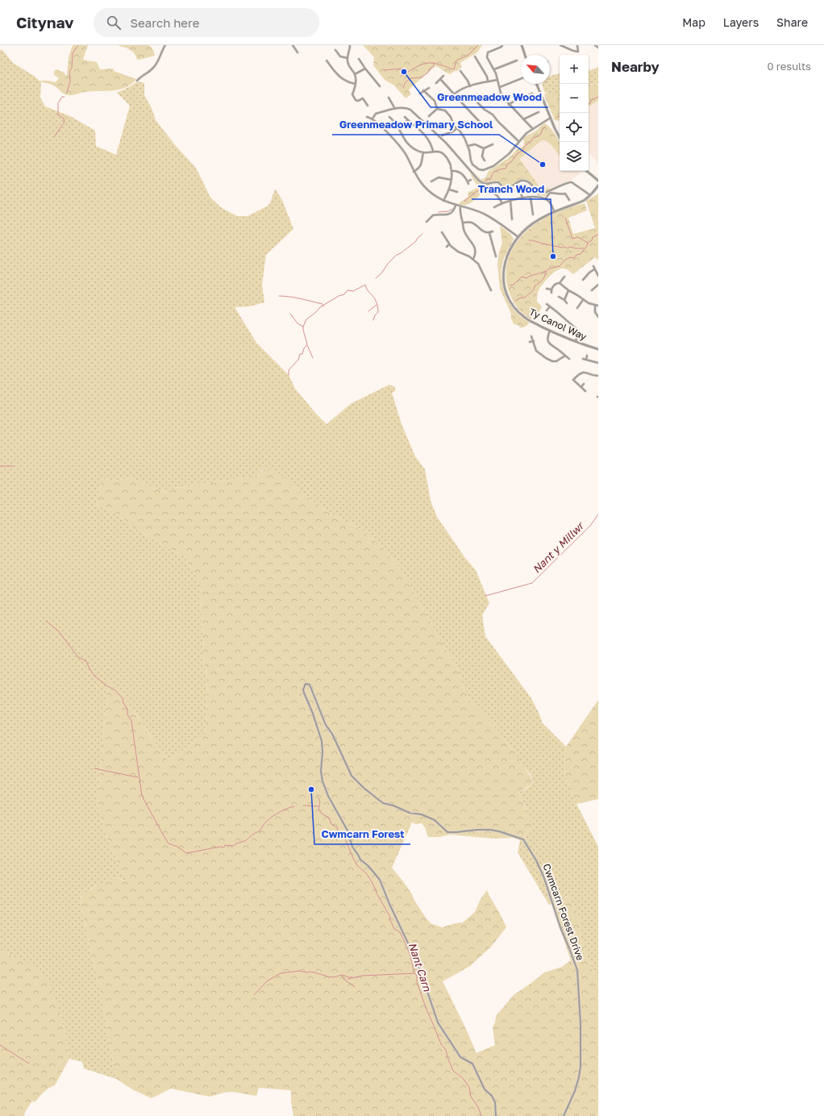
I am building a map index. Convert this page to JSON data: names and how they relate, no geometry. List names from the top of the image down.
{
  "streets": {
    "street": ["Ty Canol Way", "Cwmcarn Forest Drive"]
  },
  "water": ["Nant y Millwr", "Nant Carn"],
  "places": [
    "Greenmeadow Wood",
    "Greenmeadow Primary School",
    "Tranch Wood",
    "Cwmcarn Forest"
  ],
  "north": "top left",
  "page": {
    "header": "Citynav",
    "search": "Search here",
    "nav": ["Map", "Layers", "Share"],
    "heading": ["Nearby", "0 results"],
    "map_buttons": ["+", "−"]
  }
}
